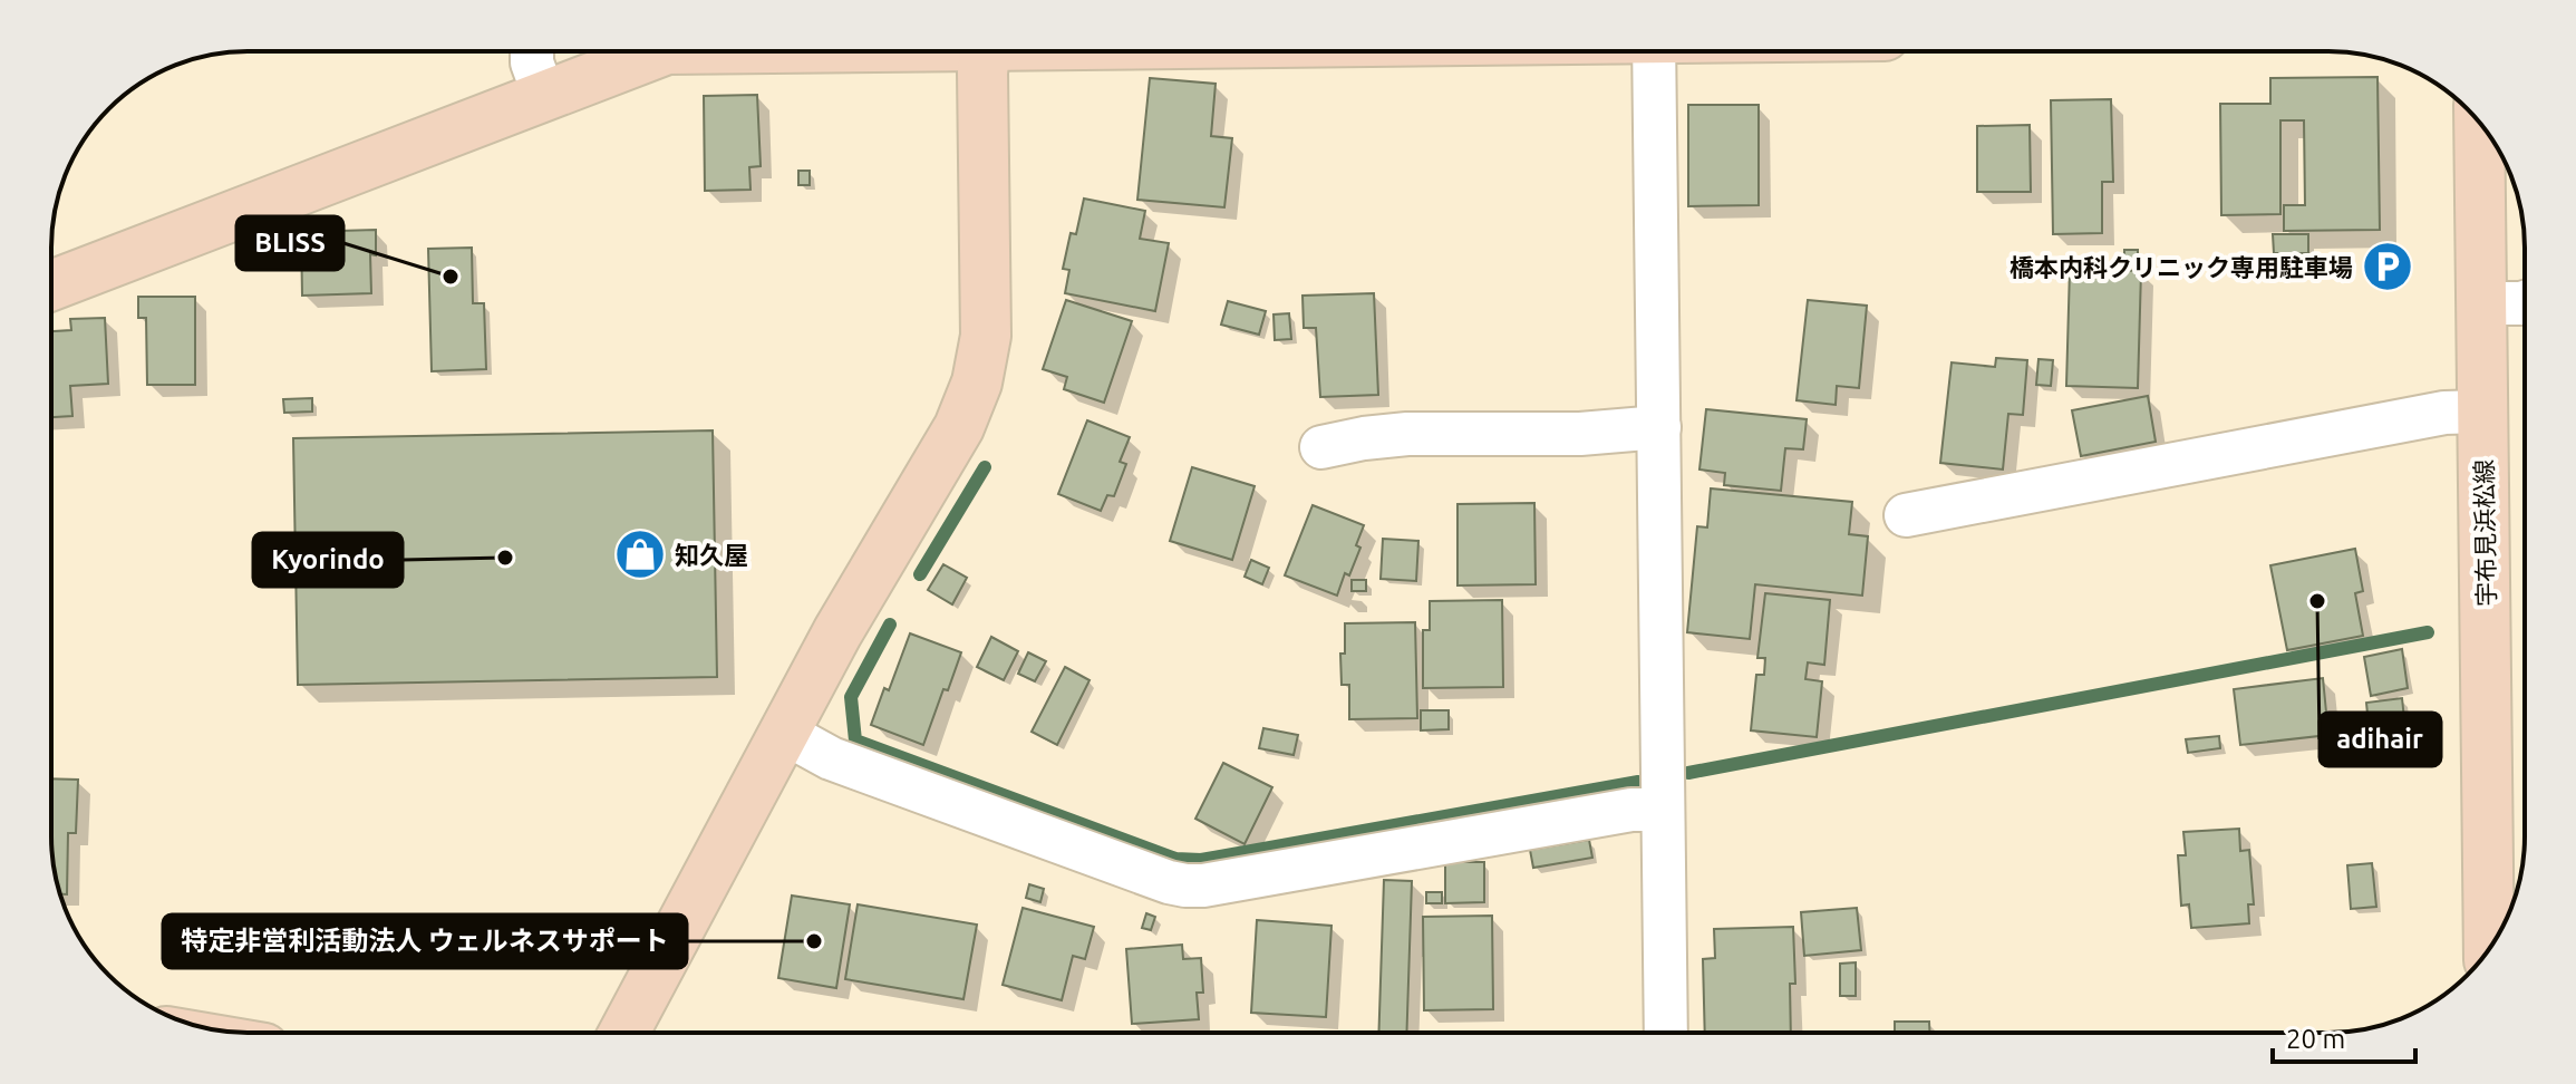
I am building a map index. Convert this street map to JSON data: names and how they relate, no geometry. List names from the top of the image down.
{
  "streets": {
    "street": ["宇布見浜松線"]
  },
  "places": {
    "parking": ["橋本内科クリニック専用駐車場"],
    "other": [
      "BLISS",
      "Kyorindo",
      "adihair",
      "特定非営利活動法人 ウェルネスサポート"
    ],
    "shop": ["知久屋"]
  },
  "scale_bar": "20 m"
}
